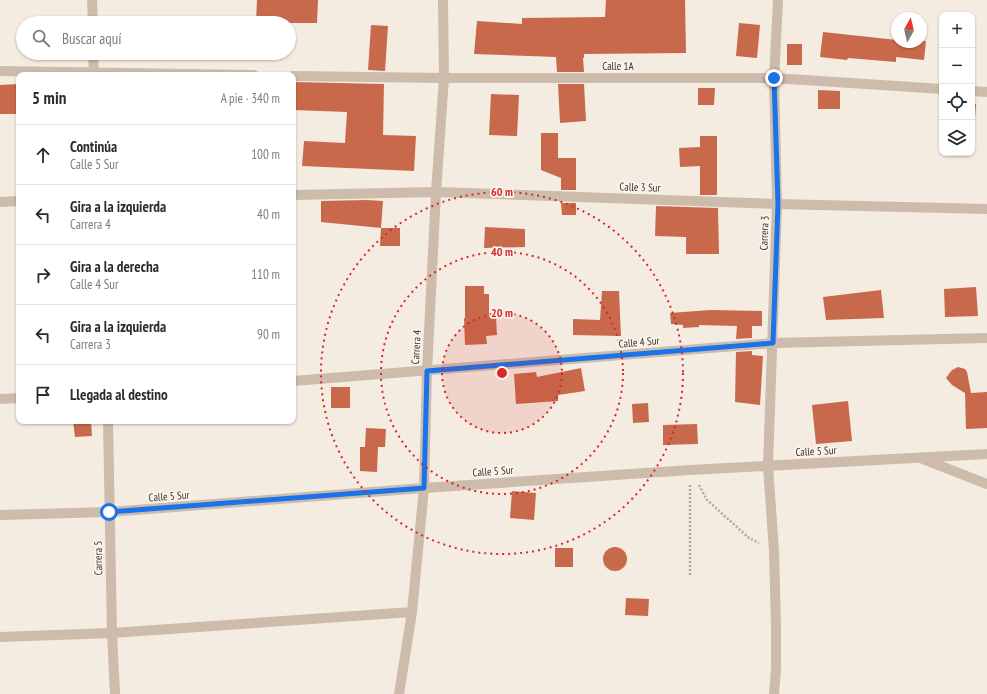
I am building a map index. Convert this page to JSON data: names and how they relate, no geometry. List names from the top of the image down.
{
  "streets": {
    "street": [
      "Calle 1A",
      "Calle 3 Sur",
      "Carrera 3",
      "Calle 4 Sur",
      "Carrera 4",
      "Calle 5 Sur",
      "Carrera 5"
    ]
  },
  "crossings": [
    ["Calle 1A", "Carrera 3"],
    ["Calle 1A", "Carrera 4"],
    ["Calle 3 Sur", "Carrera 3"],
    ["Calle 3 Sur", "Carrera 4"],
    ["Carrera 3", "Calle 4 Sur"],
    ["Carrera 3", "Calle 5 Sur"],
    ["Calle 4 Sur", "Carrera 4"],
    ["Carrera 4", "Calle 5 Sur"],
    ["Calle 5 Sur", "Carrera 5"]
  ],
  "north": "top",
  "page": {
    "map_buttons": ["+", "−"],
    "search": "Buscar aquí",
    "heading": ["5 min", "A pie · 340 m"],
    "list": [
      ["Continúa", "Calle 5 Sur", "100 m"],
      ["Gira a la izquierda", "Carrera 4", "40 m"],
      ["Gira a la derecha", "Calle 4 Sur", "110 m"],
      ["Gira a la izquierda", "Carrera 3", "90 m"],
      "Llegada al destino"
    ]
  },
  "rings": ["60 m", "40 m", "20 m"]
}
